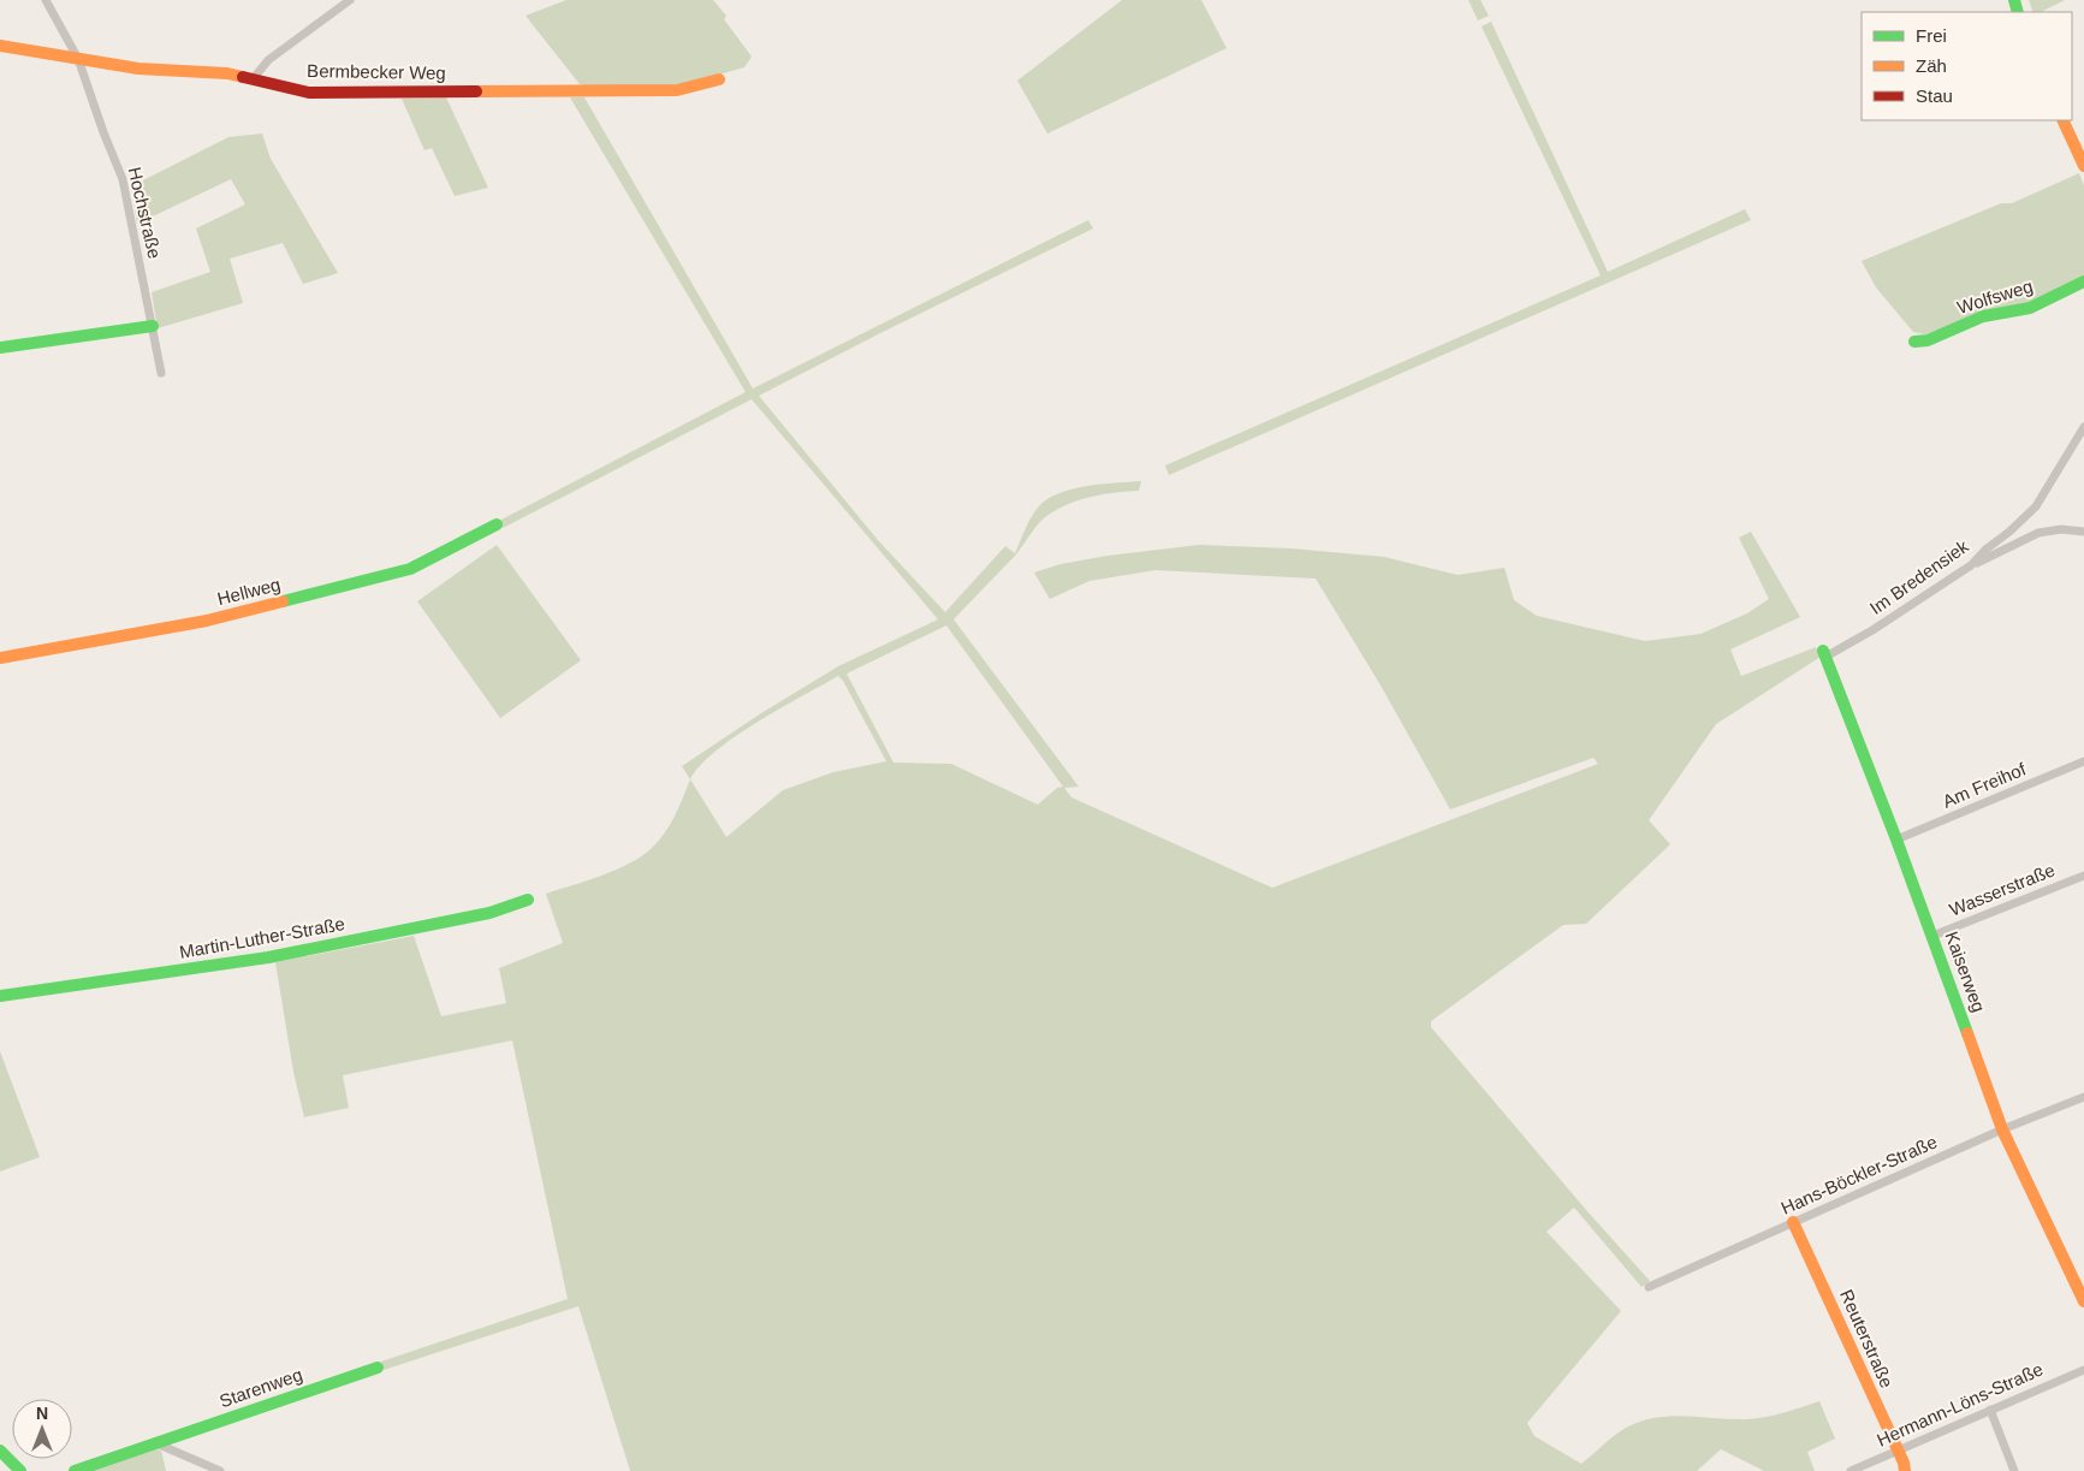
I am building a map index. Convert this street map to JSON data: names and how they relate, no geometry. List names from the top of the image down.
{
  "streets": {
    "street": [
      "Bermbecker Weg",
      "Hochstraße",
      "Wolfsweg",
      "Im Bredensiek",
      "Hellweg",
      "Am Freihof",
      "Wasserstraße",
      "Martin-Luther-Straße",
      "Kaiserweg",
      "Hans-Böckler-Straße",
      "Reuterstraße",
      "Starenweg",
      "Hermann-Löns-Straße"
    ]
  },
  "crossings": [
    ["Bermbecker Weg", "Hochstraße"],
    ["Im Bredensiek", "Kaiserweg"],
    ["Am Freihof", "Kaiserweg"],
    ["Wasserstraße", "Kaiserweg"],
    ["Kaiserweg", "Hans-Böckler-Straße"],
    ["Hans-Böckler-Straße", "Reuterstraße"],
    ["Reuterstraße", "Hermann-Löns-Straße"]
  ],
  "legend": ["Frei", "Zäh", "Stau"],
  "north": "top"
}
